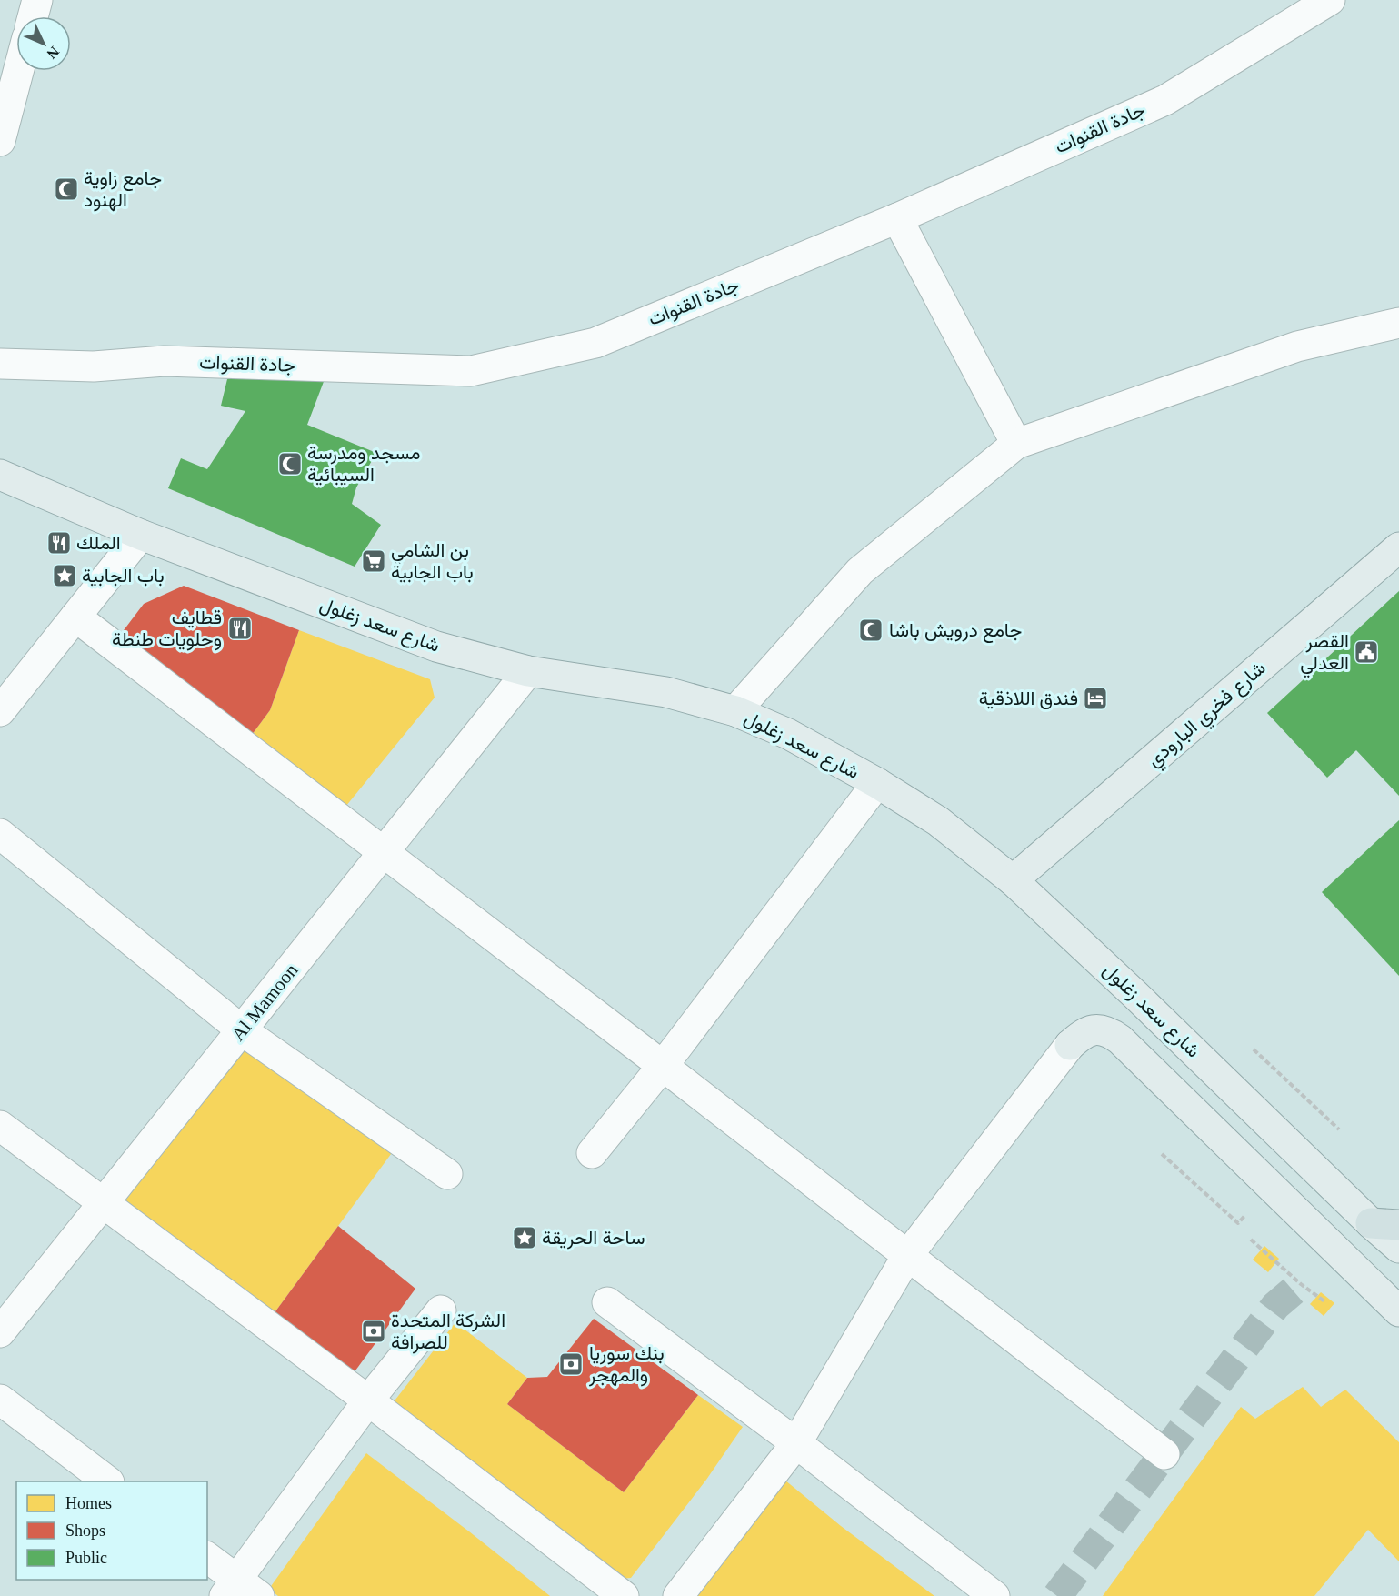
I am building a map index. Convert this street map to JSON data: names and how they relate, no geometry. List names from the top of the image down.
{
  "streets": {
    "main road": ["شارع سعد زغلول", "شارع فخري البارودي"],
    "street": ["جادة القنوات", "Al Mamoon"]
  },
  "crossings": [
    ["شارع سعد زغلول", "شارع فخري البارودي"],
    ["شارع سعد زغلول", "Al Mamoon"]
  ],
  "places": {
    "mosque": ["جامع زاوية الهنود", "مسجد ومدرسة السيبائية", "جامع درويش باشا"],
    "restaurant": ["الملك", "قطايف وحلويات طنطة"],
    "supermarket": ["بن الشامي باب الجابية"],
    "place": ["باب الجابية", "ساحة الحريقة"],
    "public building": ["القصر العدلي"],
    "hotel": ["فندق اللاذقية"],
    "bank": ["الشركة المتحدة للصرافة", "بنك سوريا والمهجر"]
  },
  "legend": ["Homes", "Shops", "Public"],
  "north": "bottom right"
}
